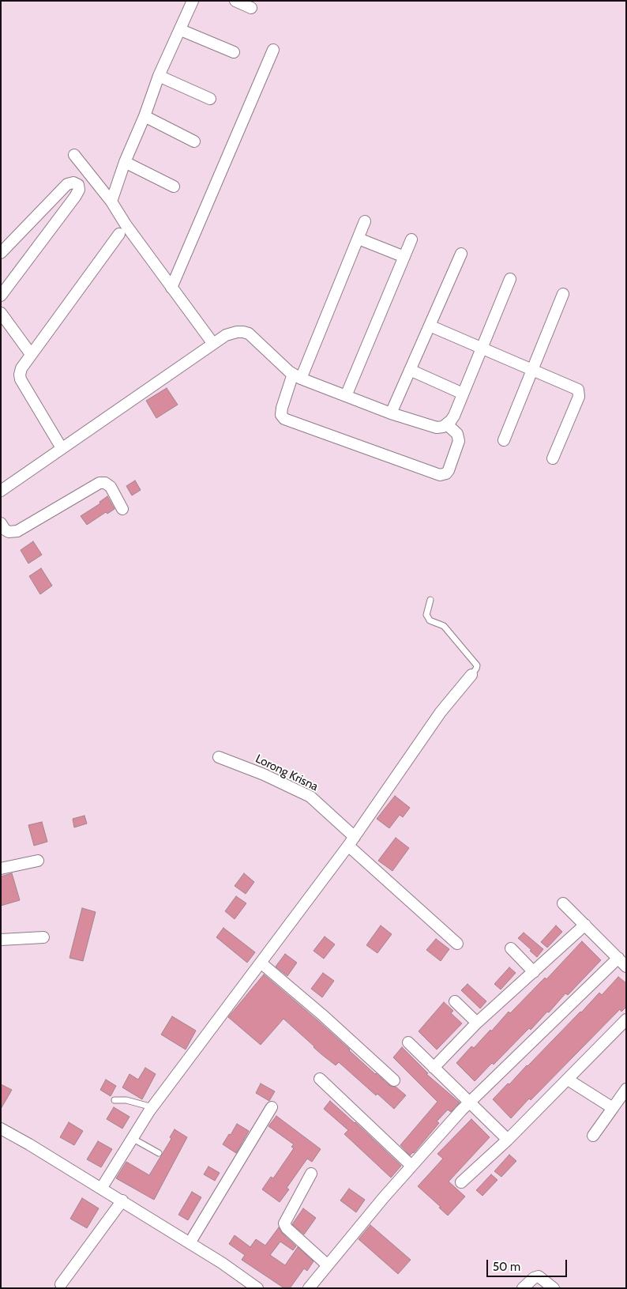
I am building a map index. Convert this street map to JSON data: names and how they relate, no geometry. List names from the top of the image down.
{
  "streets": {
    "street": ["Lorong Krisna"]
  },
  "scale_bar": "50 m"
}
